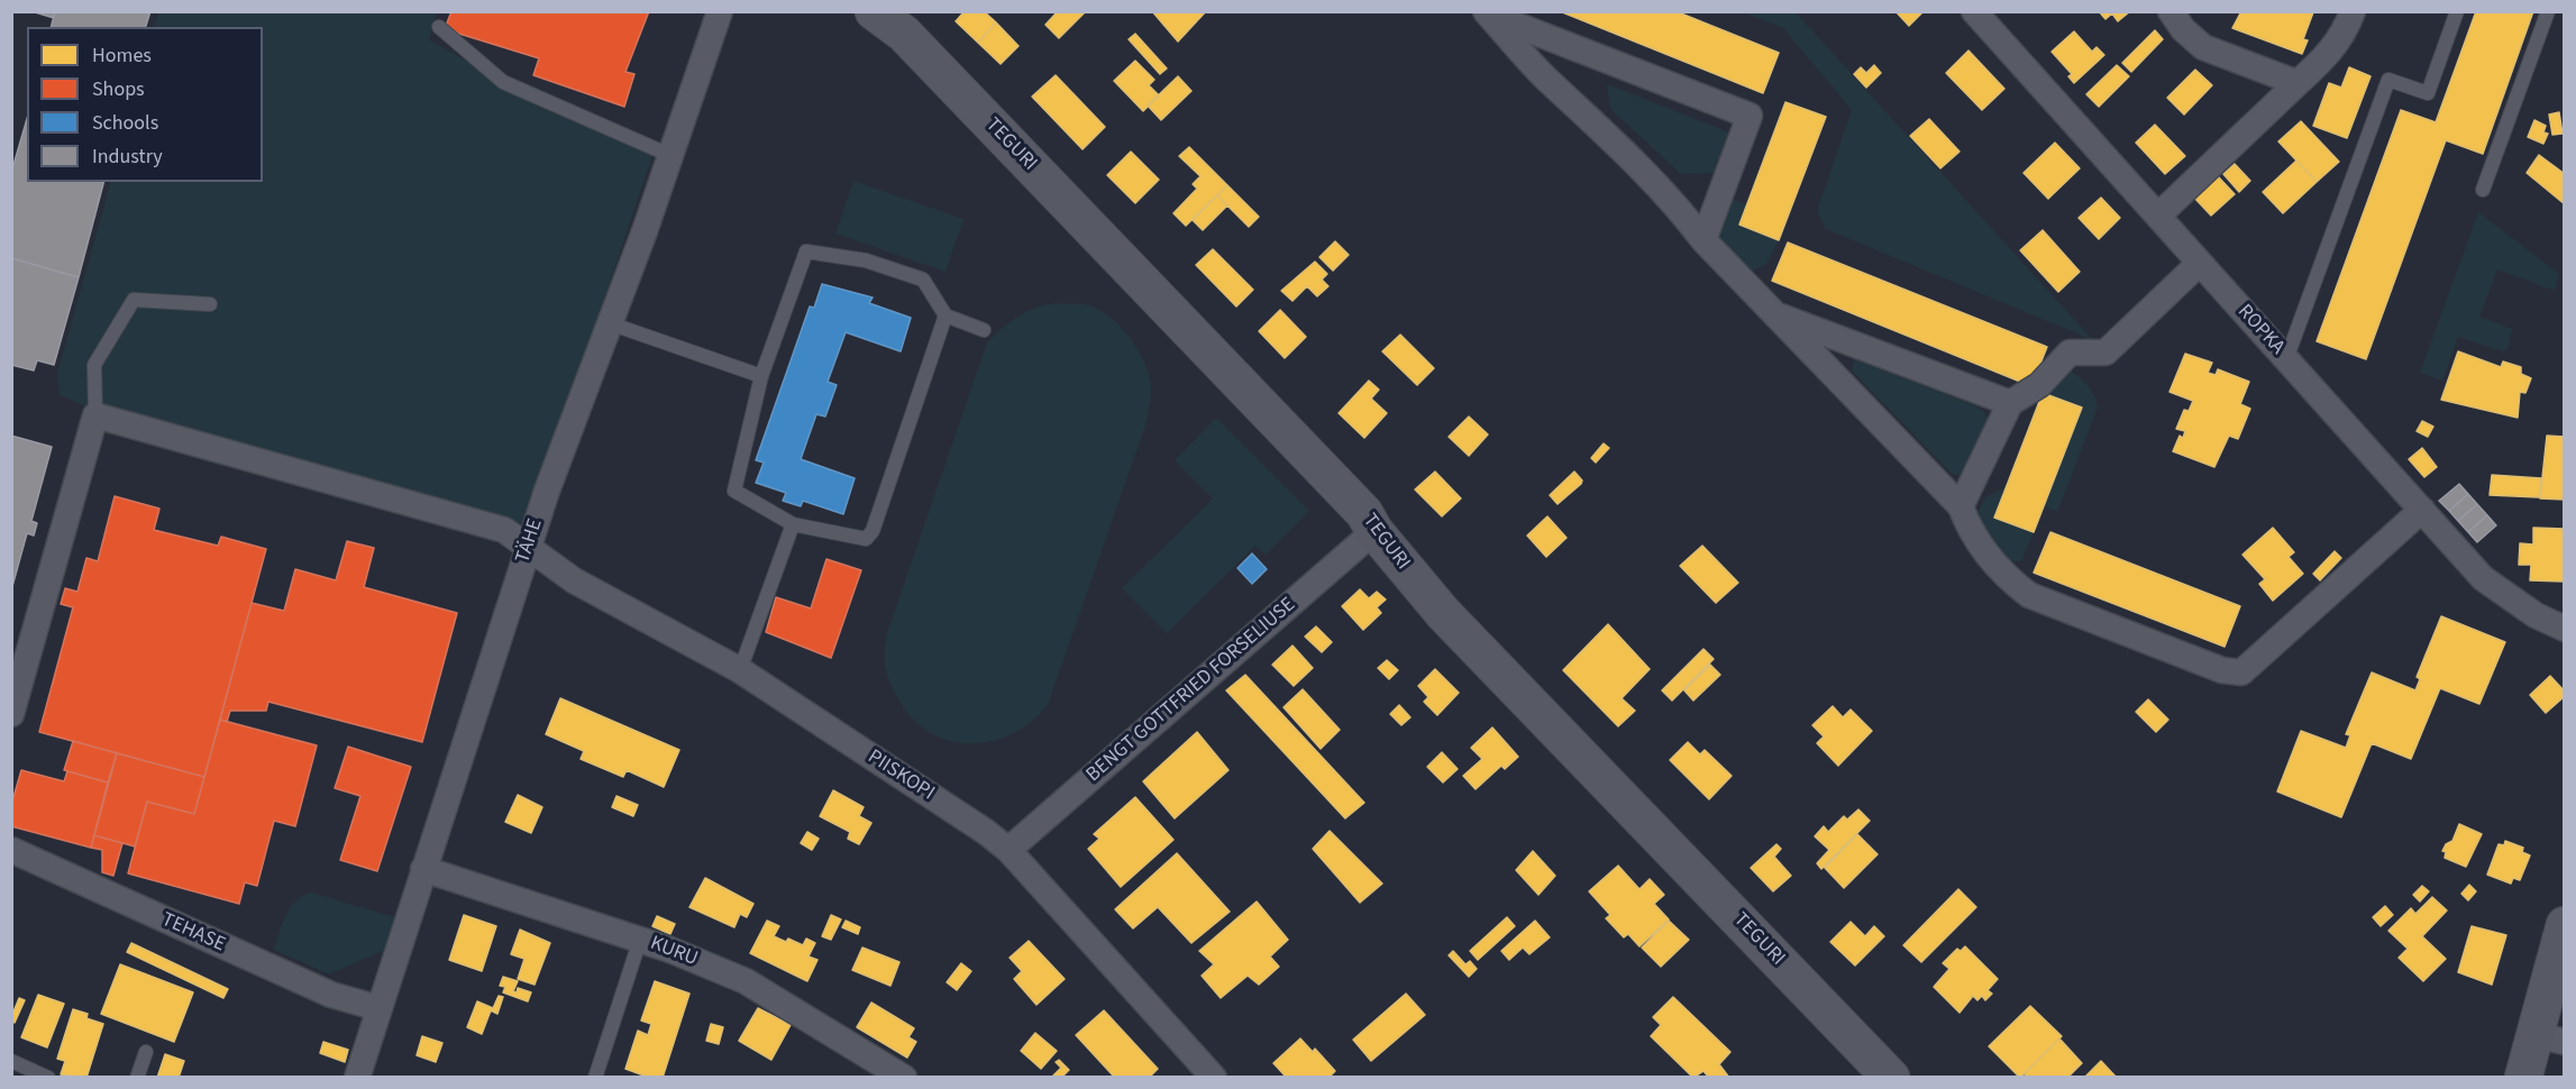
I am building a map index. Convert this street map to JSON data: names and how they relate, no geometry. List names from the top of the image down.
{
  "streets": {
    "street": [
      "TEGURI",
      "ROPKA",
      "TÄHE",
      "BENGT GOTTFRIED FORSELIUSE",
      "PIISKOPI",
      "TEHASE",
      "KURU"
    ]
  },
  "crossings": [
    ["TEGURI", "BENGT GOTTFRIED FORSELIUSE"],
    ["TÄHE", "PIISKOPI"],
    ["TÄHE", "TEHASE"],
    ["TÄHE", "KURU"],
    ["BENGT GOTTFRIED FORSELIUSE", "PIISKOPI"]
  ],
  "legend": [
    "Homes",
    "Shops",
    "Schools",
    "Industry"
  ]
}
